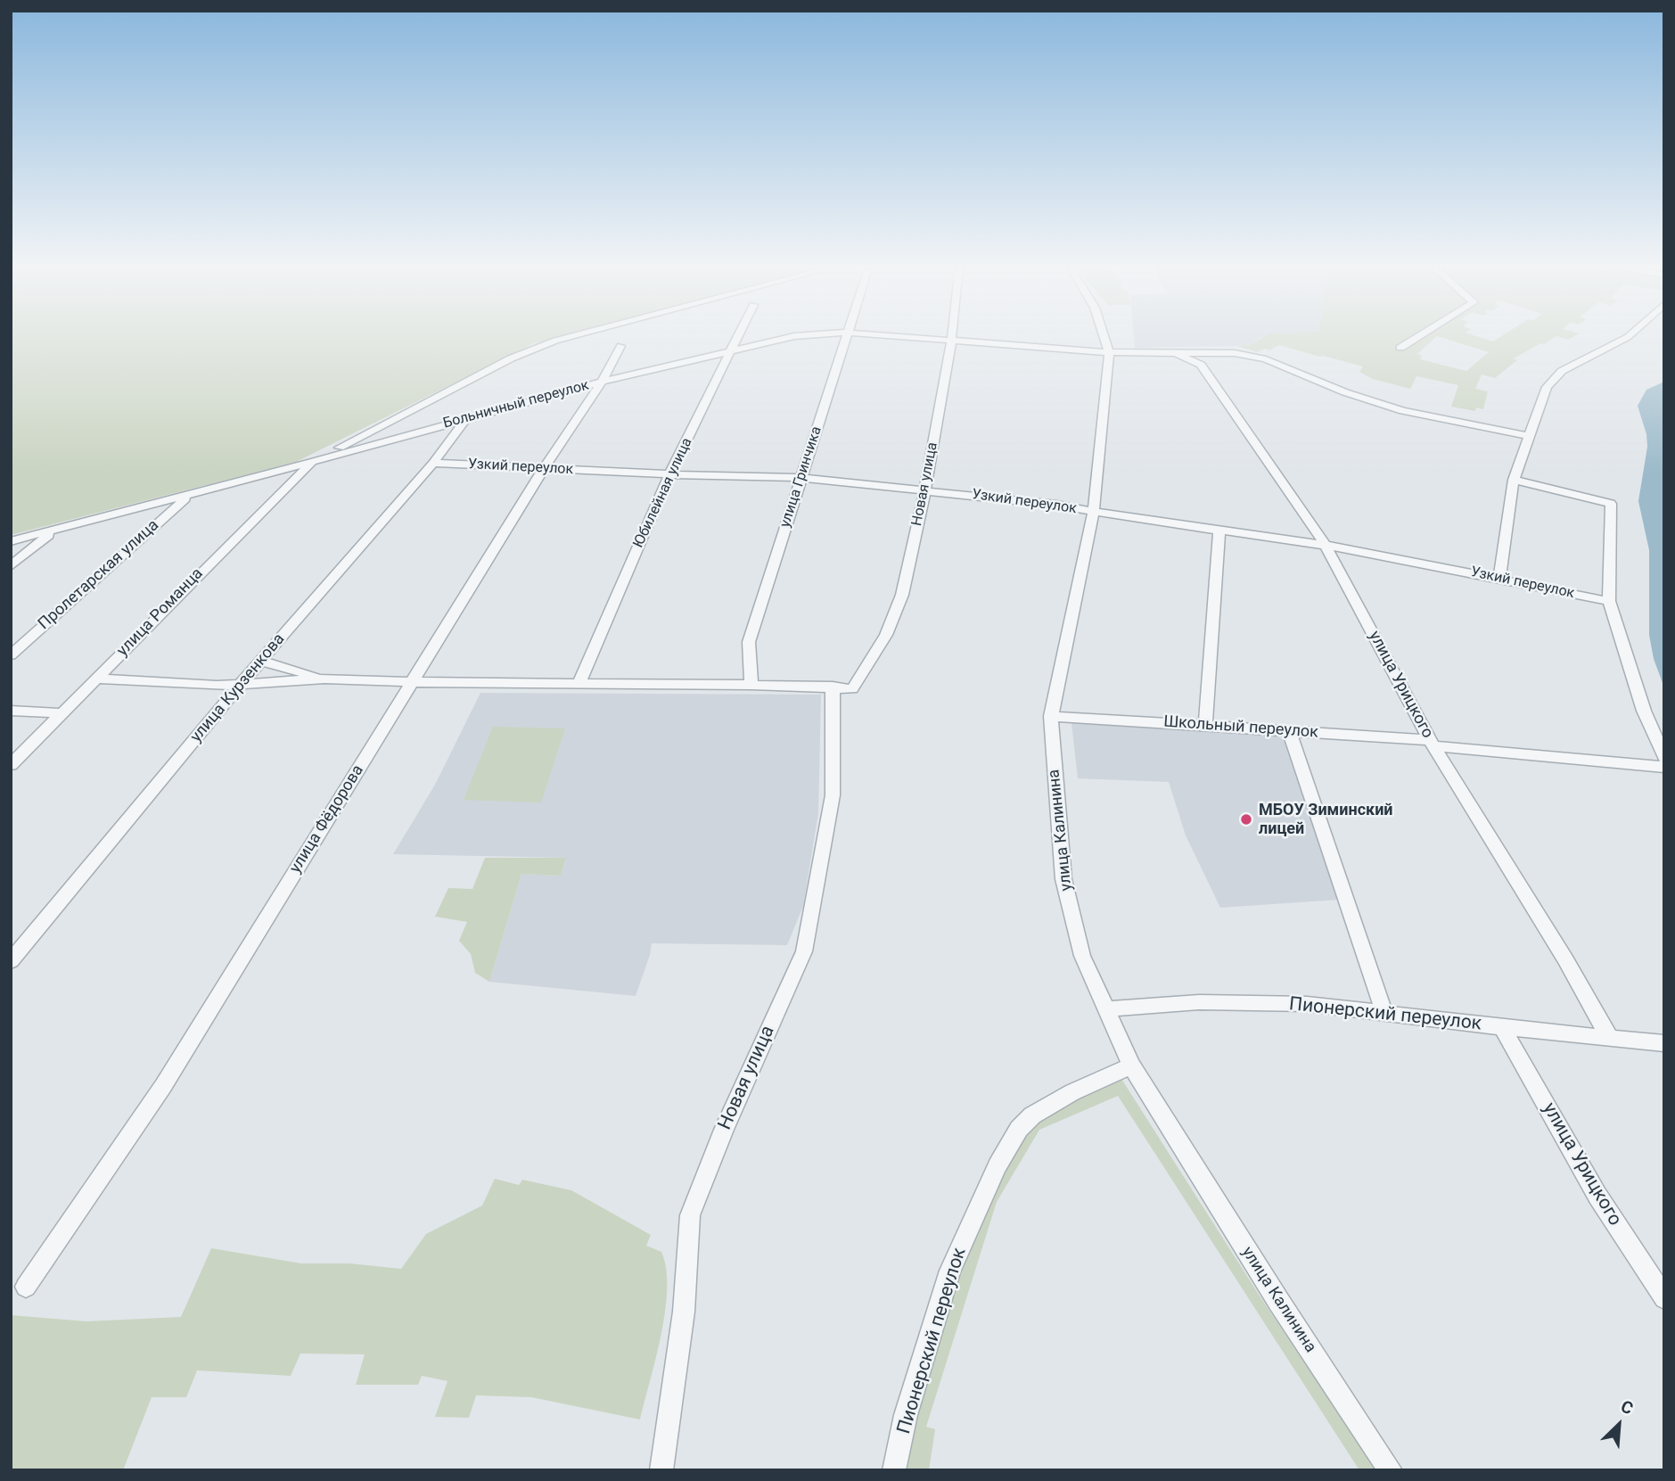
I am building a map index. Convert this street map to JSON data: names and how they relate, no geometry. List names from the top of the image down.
{
  "streets": {
    "street": [
      "Больничный переулок",
      "Узкий переулок",
      "улица Гринчика",
      "Новая улица",
      "Юбилейная улица",
      "Пролетарская улица",
      "улица Романца",
      "улица Урицкого",
      "улица Курзенкова",
      "Школьный переулок",
      "улица Фёдорова",
      "улица Калинина",
      "Пионерский переулок"
    ]
  },
  "crossings": [
    ["Больничный переулок", "Новая улица"],
    ["Больничный переулок", "Юбилейная улица"],
    ["Больничный переулок", "улица Романца"],
    ["Больничный переулок", "улица Курзенкова"],
    ["Больничный переулок", "улица Фёдорова"],
    ["Больничный переулок", "улица Калинина"],
    ["Узкий переулок", "улица Гринчика"],
    ["Узкий переулок", "Новая улица"],
    ["Узкий переулок", "Юбилейная улица"],
    ["Узкий переулок", "улица Урицкого"],
    ["Узкий переулок", "улица Курзенкова"],
    ["Узкий переулок", "улица Фёдорова"],
    ["Узкий переулок", "улица Калинина"],
    ["улица Урицкого", "Школьный переулок"],
    ["улица Урицкого", "Пионерский переулок"],
    ["Школьный переулок", "улица Калинина"],
    ["улица Калинина", "Пионерский переулок"]
  ],
  "places": ["МБОУ Зиминский лицей"],
  "north": "top right"
}
